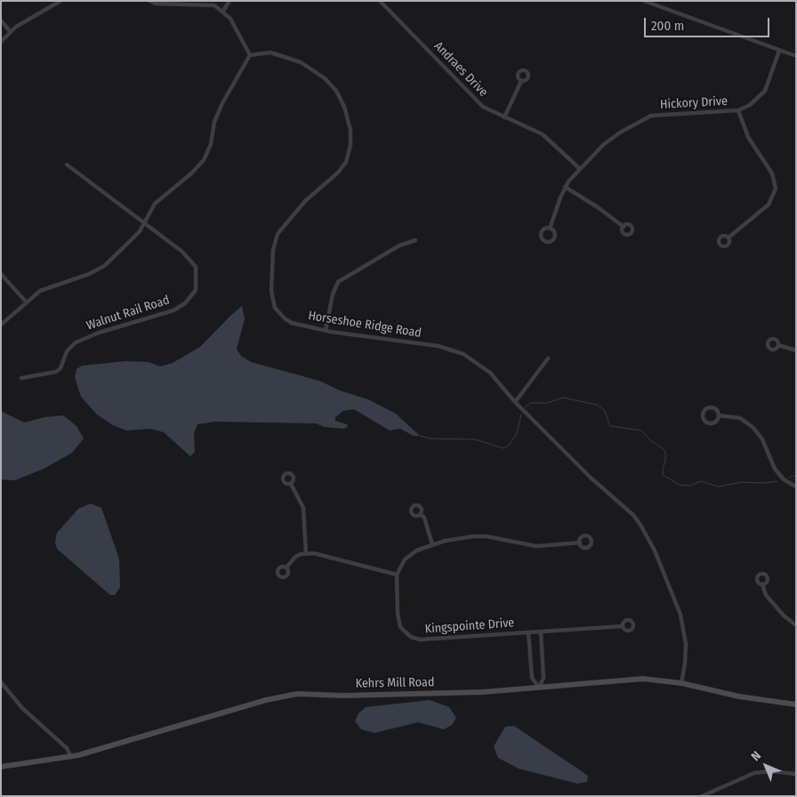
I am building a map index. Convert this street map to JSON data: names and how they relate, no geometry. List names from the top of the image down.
{
  "streets": {
    "main road": ["Kehrs Mill Road"],
    "street": [
      "Andraes Drive",
      "Hickory Drive",
      "Walnut Rail Road",
      "Horseshoe Ridge Road",
      "Kingspointe Drive"
    ]
  },
  "crossings": [
    ["Andraes Drive", "Hickory Drive"],
    ["Horseshoe Ridge Road", "Kehrs Mill Road"],
    ["Kingspointe Drive", "Kehrs Mill Road"]
  ],
  "scale_bar": "200 m",
  "north": "top left"
}
